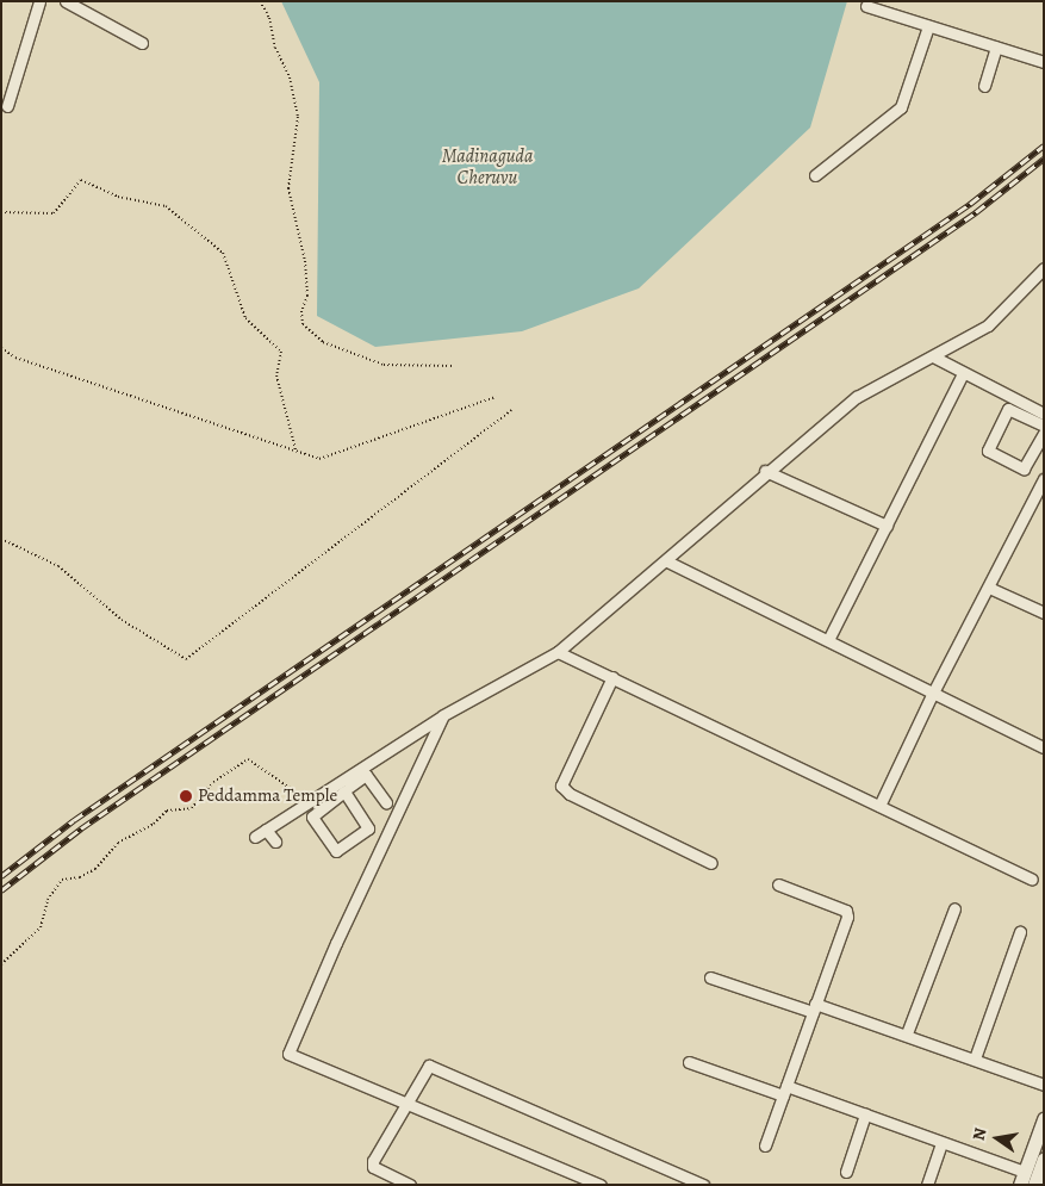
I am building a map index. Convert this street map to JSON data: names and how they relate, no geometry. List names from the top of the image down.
{
  "water": ["Madinaguda Cheruvu"],
  "places": ["Peddamma Temple"],
  "north": "left"
}
